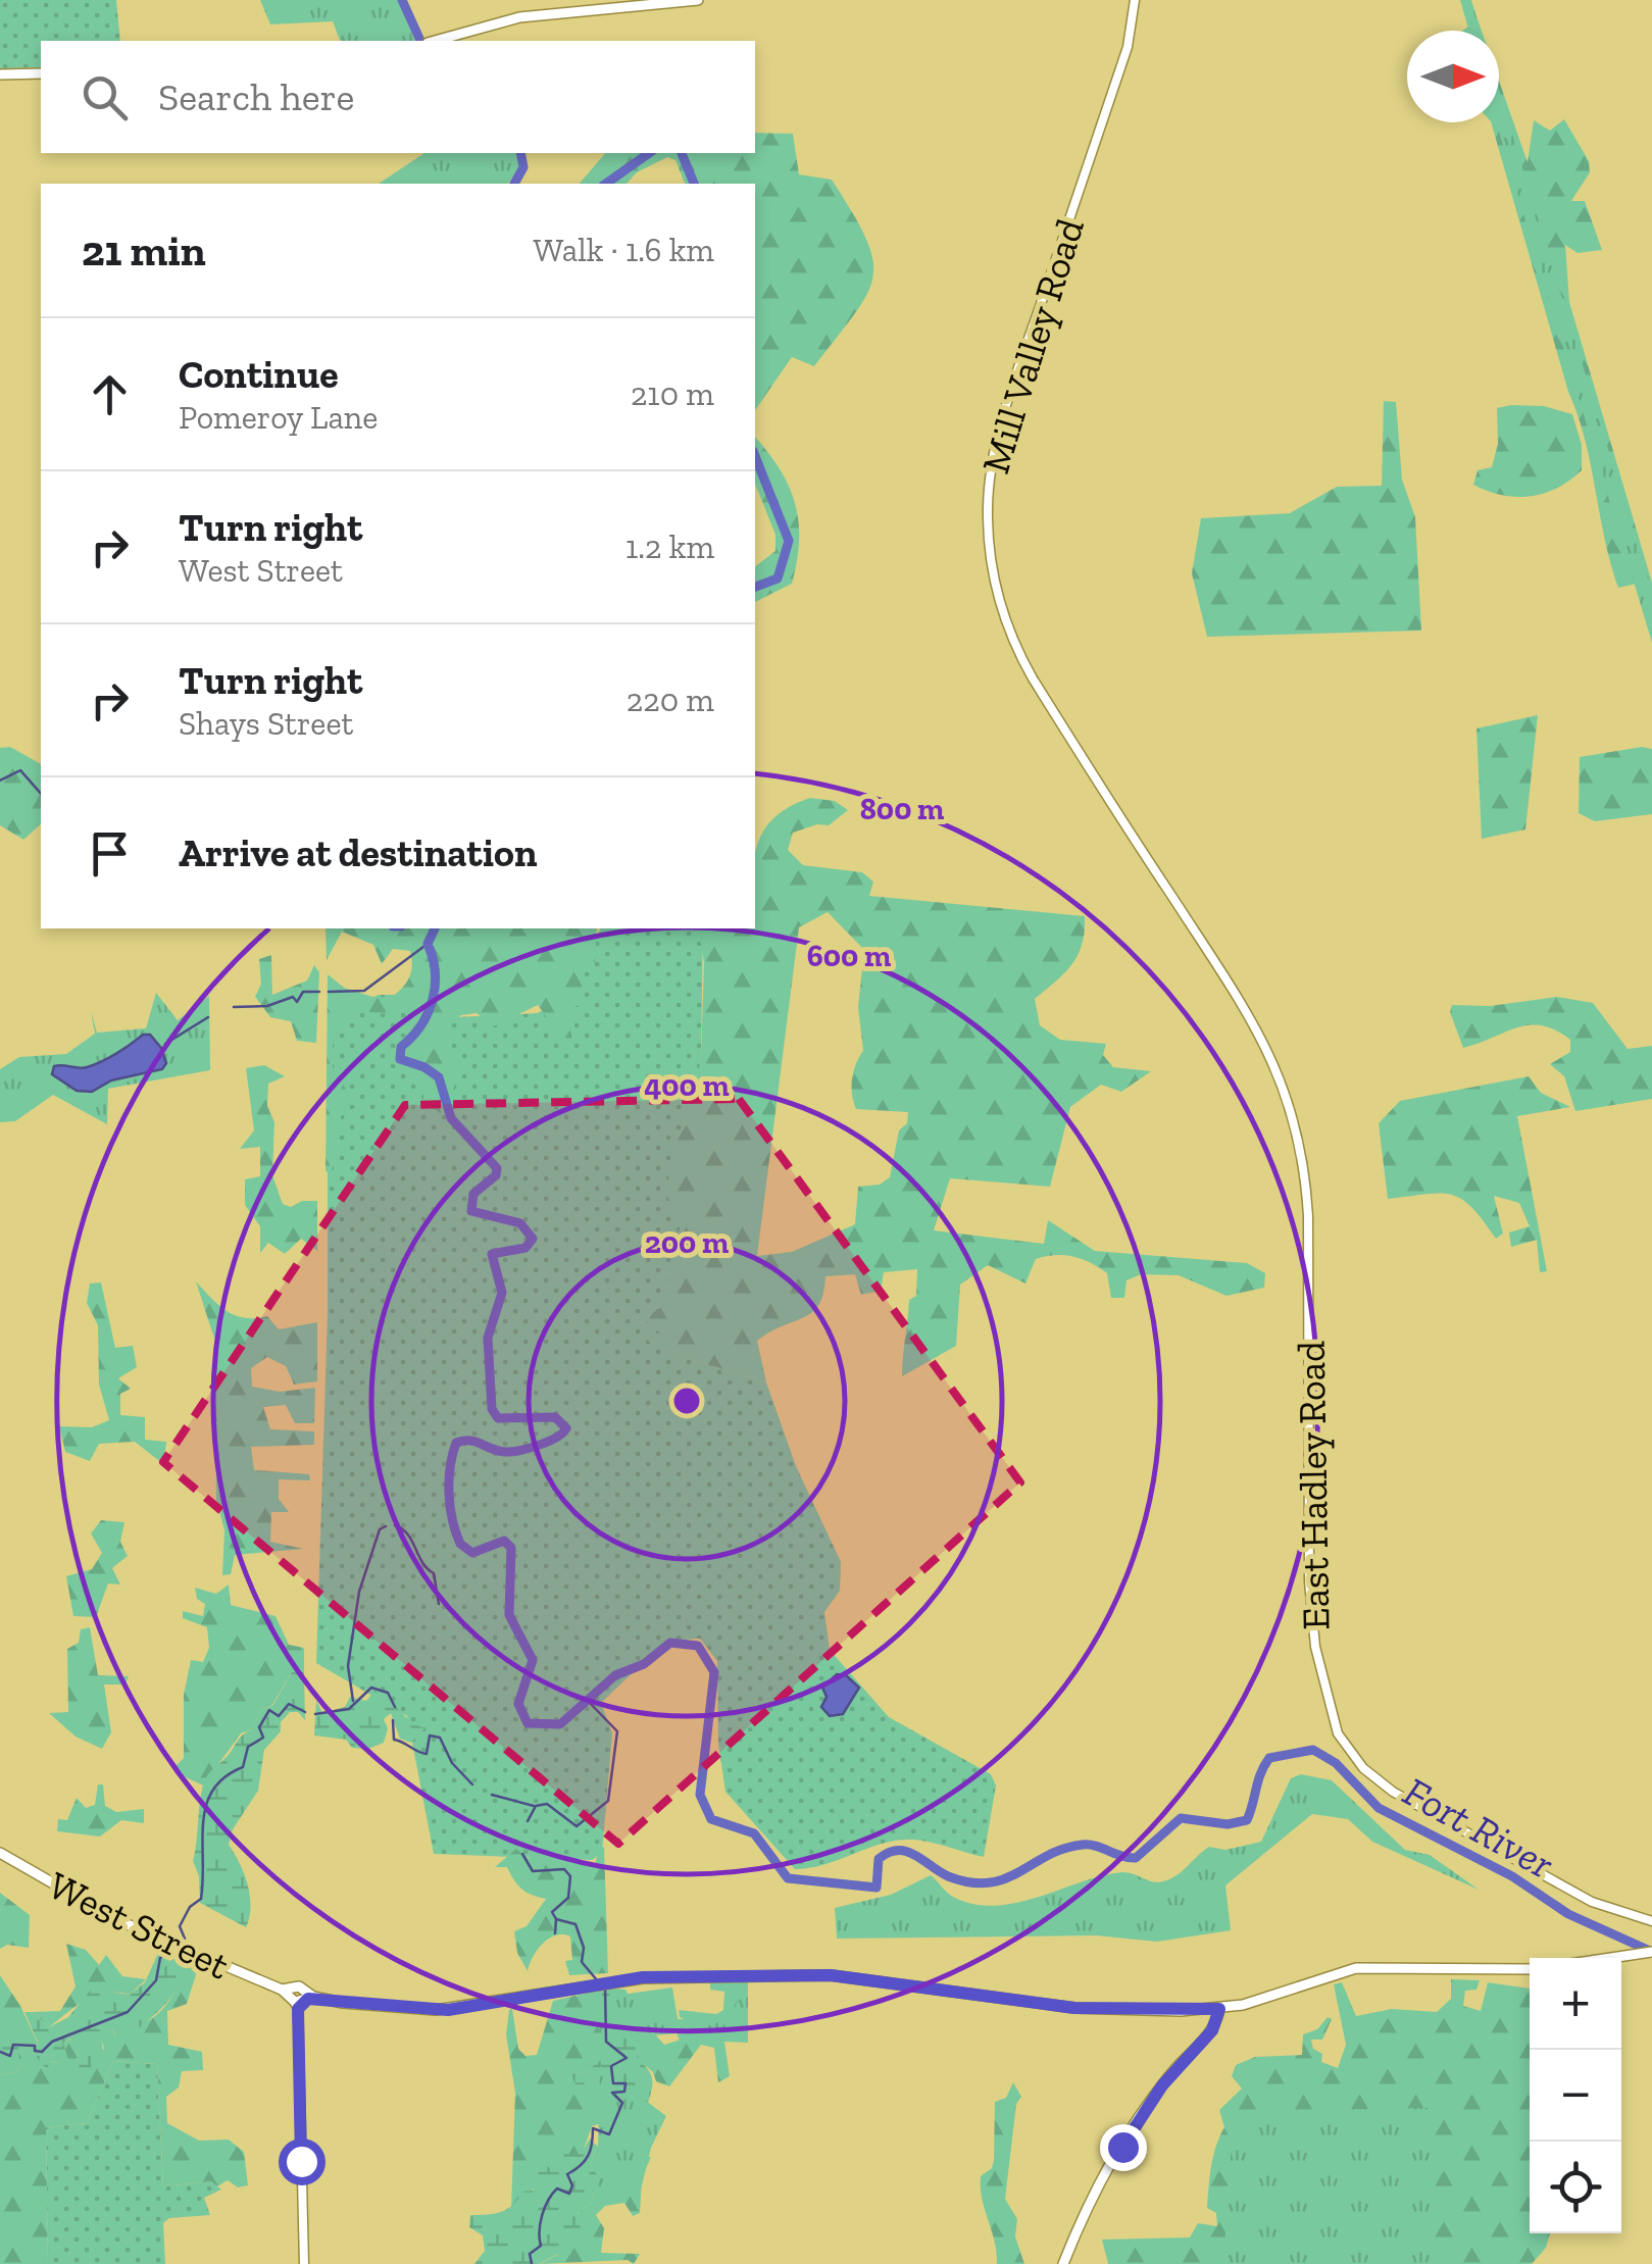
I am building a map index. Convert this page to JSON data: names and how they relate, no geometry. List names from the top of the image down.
{
  "streets": {
    "main road": ["West Street"],
    "street": ["Mill Valley Road", "East Hadley Road"]
  },
  "crossings": [
    ["Mill Valley Road", "East Hadley Road"]
  ],
  "water": ["Fort River"],
  "north": "right",
  "page": {
    "search": "Search here",
    "heading": ["21 min", "Walk · 1.6 km"],
    "list": [
      ["Continue", "Pomeroy Lane", "210 m"],
      ["Turn right", "West Street", "1.2 km"],
      ["Turn right", "Shays Street", "220 m"],
      "Arrive at destination"
    ],
    "map_buttons": ["+", "−"]
  },
  "rings": [
    "800 m",
    "600 m",
    "400 m",
    "200 m"
  ]
}
